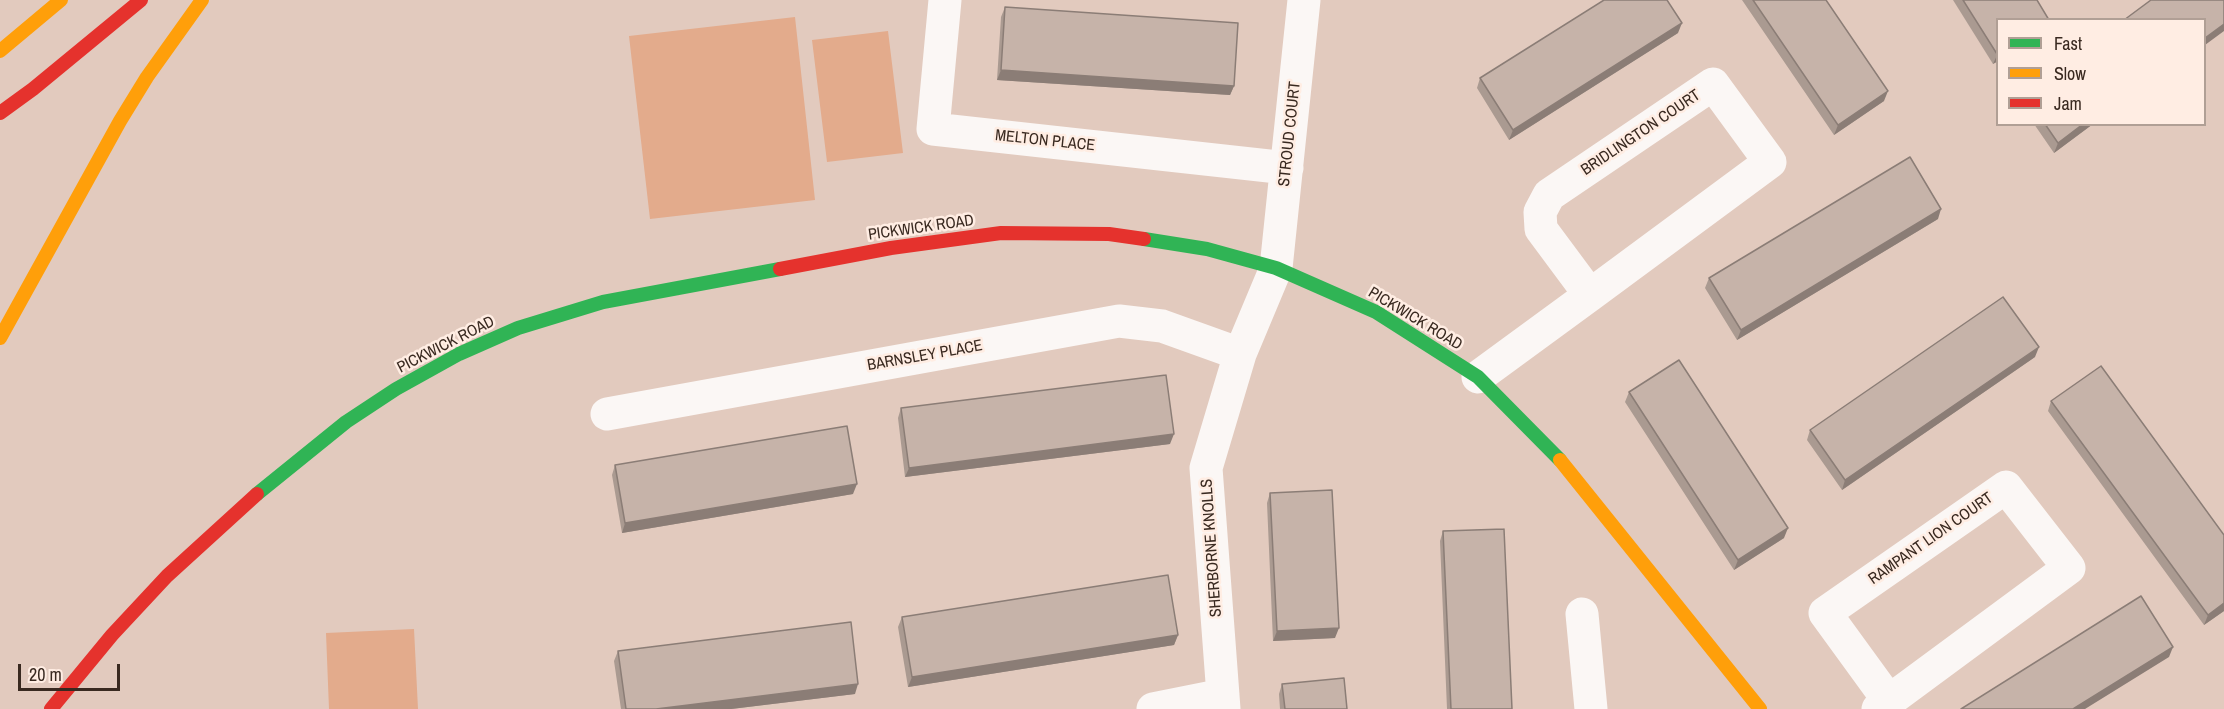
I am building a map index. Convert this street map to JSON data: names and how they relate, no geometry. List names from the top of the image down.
{
  "streets": {
    "main road": ["PICKWICK ROAD"],
    "street": [
      "BRIDLINGTON COURT",
      "STROUD COURT",
      "MELTON PLACE",
      "BARNSLEY PLACE",
      "RAMPANT LION COURT",
      "SHERBORNE KNOLLS"
    ]
  },
  "crossings": [
    ["BRIDLINGTON COURT", "PICKWICK ROAD"],
    ["STROUD COURT", "MELTON PLACE"],
    ["STROUD COURT", "PICKWICK ROAD"],
    ["STROUD COURT", "SHERBORNE KNOLLS"],
    ["PICKWICK ROAD", "SHERBORNE KNOLLS"],
    ["BARNSLEY PLACE", "SHERBORNE KNOLLS"]
  ],
  "legend": ["Fast", "Slow", "Jam"],
  "scale_bar": "20 m"
}
